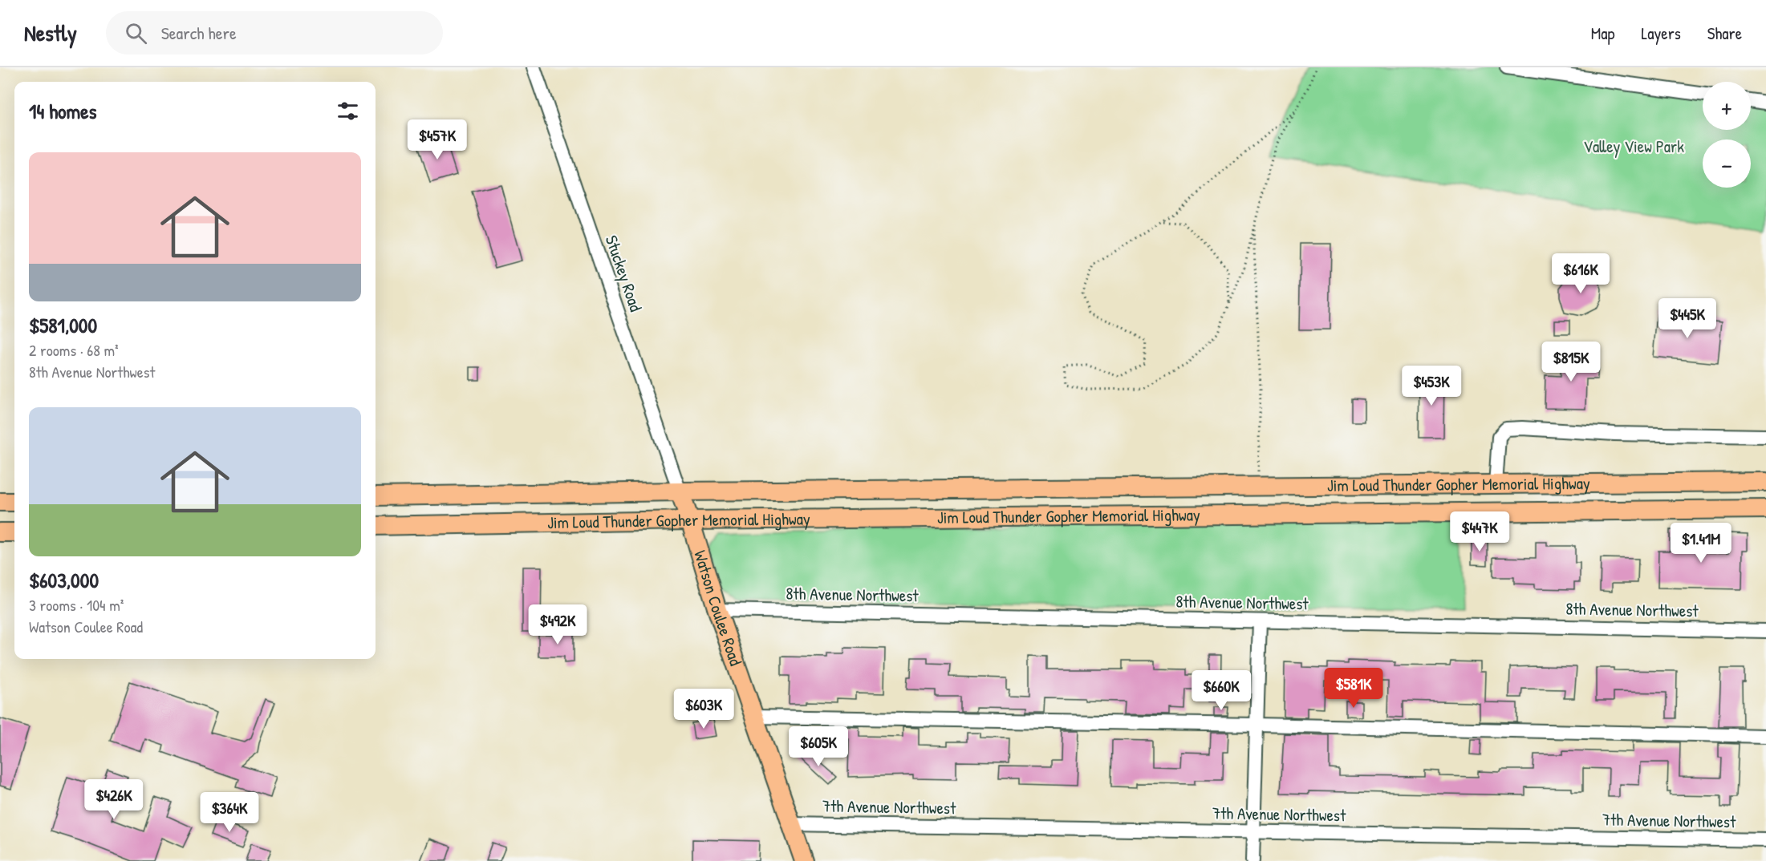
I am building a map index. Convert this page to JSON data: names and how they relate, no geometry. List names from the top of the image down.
{
  "streets": {
    "main road": ["Jim Loud Thunder Gopher Memorial Highway", "Watson Coulee Road"],
    "street": ["Stuckey Road", "8th Avenue Northwest", "7th Avenue Northwest"]
  },
  "crossings": [
    ["Stuckey Road", "Jim Loud Thunder Gopher Memorial Highway"],
    ["Stuckey Road", "Watson Coulee Road"],
    ["Jim Loud Thunder Gopher Memorial Highway", "Watson Coulee Road"],
    ["8th Avenue Northwest", "Watson Coulee Road"],
    ["Watson Coulee Road", "7th Avenue Northwest"]
  ],
  "parks": ["Valley View Park"],
  "page": {
    "header": "Nestly",
    "search": "Search here",
    "nav": ["Map", "Layers", "Share"],
    "map_buttons": ["+", "−"],
    "heading": "14 homes",
    "price": [
      "$457K",
      "$616K",
      "$445K",
      "$815K",
      "$453K",
      "$447K",
      "$1.41M",
      "$492K",
      "$581K",
      "$660K",
      "$603K",
      "$605K",
      "$426K",
      "$364K"
    ],
    "list": [
      {
        "name": "$581,000",
        "note": "2 rooms · 68 m² · 8th Avenue Northwest"
      },
      {
        "name": "$603,000",
        "note": "3 rooms · 104 m² · Watson Coulee Road"
      }
    ]
  }
}
